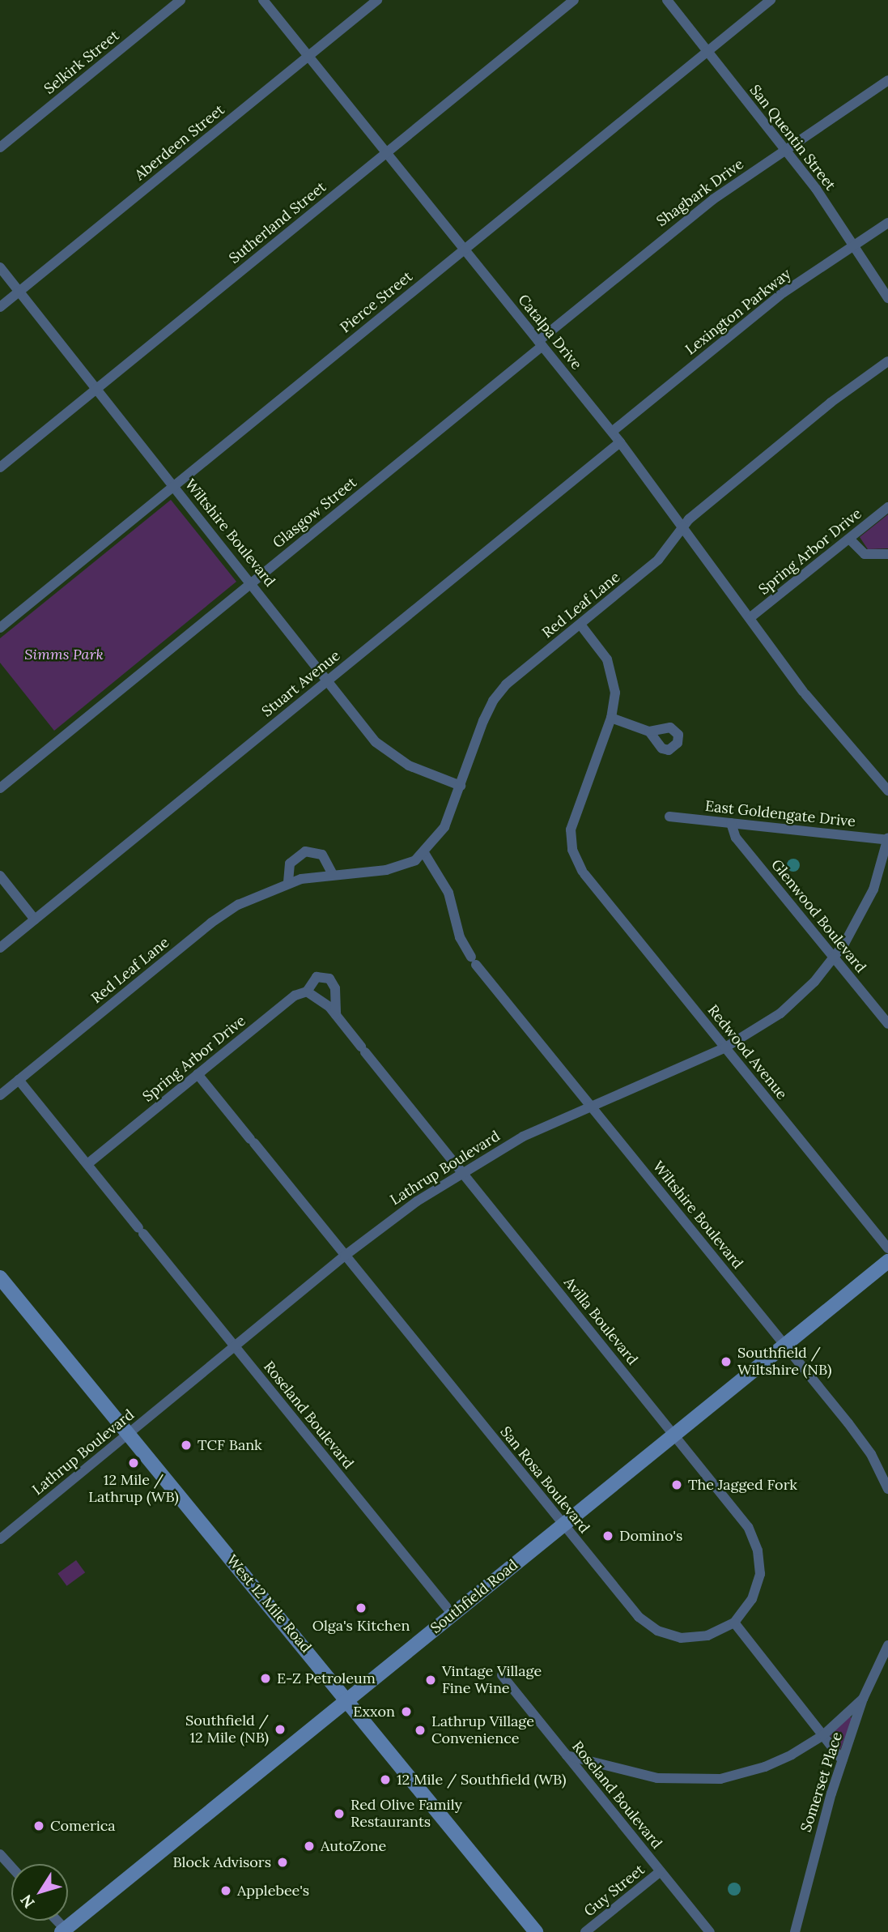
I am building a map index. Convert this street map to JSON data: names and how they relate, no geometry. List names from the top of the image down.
{
  "streets": {
    "main road": ["Southfield Road", "West 12 Mile Road"],
    "street": [
      "Selkirk Street",
      "San Quentin Street",
      "Aberdeen Street",
      "Shagbark Drive",
      "Sutherland Street",
      "Pierce Street",
      "Lexington Parkway",
      "Catalpa Drive",
      "Glasgow Street",
      "Wiltshire Boulevard",
      "Spring Arbor Drive",
      "Red Leaf Lane",
      "Stuart Avenue",
      "East Goldengate Drive",
      "Glenwood Boulevard",
      "Redwood Avenue",
      "Lathrup Boulevard",
      "Avilla Boulevard",
      "Roseland Boulevard",
      "San Rosa Boulevard",
      "Somerset Place",
      "Guy Street"
    ]
  },
  "crossings": [
    ["San Quentin Street", "Shagbark Drive"],
    ["San Quentin Street", "Pierce Street"],
    ["San Quentin Street", "Lexington Parkway"],
    ["Aberdeen Street", "Catalpa Drive"],
    ["Aberdeen Street", "Wiltshire Boulevard"],
    ["Shagbark Drive", "Catalpa Drive"],
    ["Shagbark Drive", "Glasgow Street"],
    ["Sutherland Street", "Catalpa Drive"],
    ["Sutherland Street", "Wiltshire Boulevard"],
    ["Pierce Street", "Catalpa Drive"],
    ["Pierce Street", "Wiltshire Boulevard"],
    ["Lexington Parkway", "Catalpa Drive"],
    ["Catalpa Drive", "Glasgow Street"],
    ["Catalpa Drive", "Spring Arbor Drive"],
    ["Catalpa Drive", "Red Leaf Lane"],
    ["Catalpa Drive", "Stuart Avenue"],
    ["Glasgow Street", "Wiltshire Boulevard"],
    ["Wiltshire Boulevard", "Red Leaf Lane"],
    ["Wiltshire Boulevard", "Stuart Avenue"],
    ["Wiltshire Boulevard", "Lathrup Boulevard"],
    ["Wiltshire Boulevard", "Southfield Road"],
    ["Spring Arbor Drive", "Avilla Boulevard"],
    ["Spring Arbor Drive", "Roseland Boulevard"],
    ["Spring Arbor Drive", "San Rosa Boulevard"],
    ["Red Leaf Lane", "Redwood Avenue"],
    ["Red Leaf Lane", "Roseland Boulevard"],
    ["East Goldengate Drive", "Glenwood Boulevard"],
    ["East Goldengate Drive", "Lathrup Boulevard"],
    ["Glenwood Boulevard", "Lathrup Boulevard"],
    ["Redwood Avenue", "Lathrup Boulevard"],
    ["Lathrup Boulevard", "Avilla Boulevard"],
    ["Lathrup Boulevard", "Roseland Boulevard"],
    ["Lathrup Boulevard", "San Rosa Boulevard"],
    ["Lathrup Boulevard", "West 12 Mile Road"],
    ["Avilla Boulevard", "San Rosa Boulevard"],
    ["Avilla Boulevard", "Southfield Road"],
    ["Roseland Boulevard", "Southfield Road"],
    ["Roseland Boulevard", "Guy Street"],
    ["San Rosa Boulevard", "Southfield Road"],
    ["Southfield Road", "West 12 Mile Road"]
  ],
  "parks": ["Simms Park"],
  "places": [
    "Southfield / Wiltshire (NB)",
    "TCF Bank",
    "12 Mile / Lathrup (WB)",
    "The Jagged Fork",
    "Domino's",
    "Olga's Kitchen",
    "E-Z Petroleum",
    "Vintage Village Fine Wine",
    "Exxon",
    "Southfield / 12 Mile (NB)",
    "Lathrup Village Convenience",
    "12 Mile / Southfield (WB)",
    "Red Olive Family Restaurants",
    "Comerica",
    "AutoZone",
    "Block Advisors",
    "Applebee's"
  ],
  "north": "bottom left"
}
